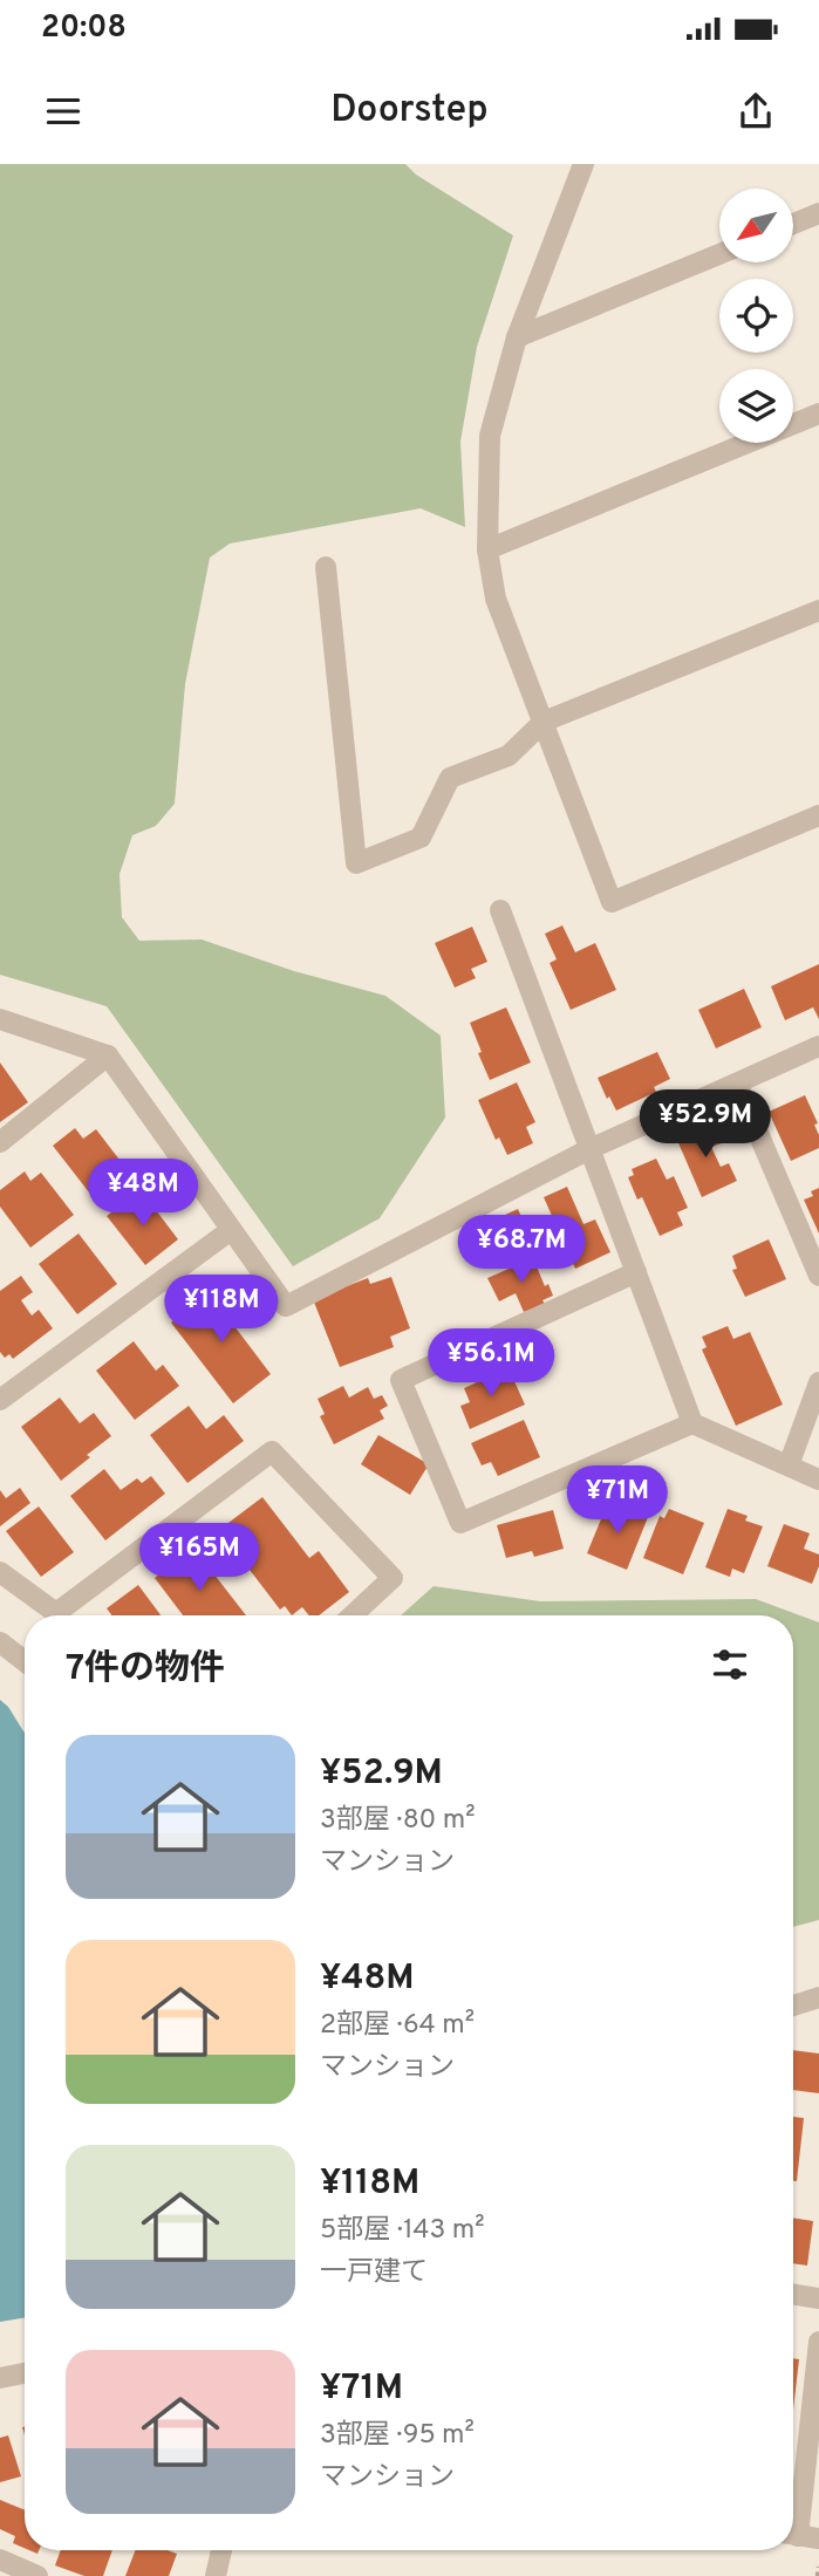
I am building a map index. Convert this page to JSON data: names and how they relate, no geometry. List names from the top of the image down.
{
  "north": "bottom left",
  "page": {
    "status": "20:08",
    "header": "Doorstep",
    "price": [
      "¥52.9M",
      "¥48M",
      "¥68.7M",
      "¥118M",
      "¥56.1M",
      "¥71M",
      "¥165M"
    ],
    "heading": "7件の物件",
    "list": [
      {
        "name": "¥52.9M",
        "note": "3部屋 · 80 m² · マンション"
      },
      {
        "name": "¥48M",
        "note": "2部屋 · 64 m² · マンション"
      },
      {
        "name": "¥118M",
        "note": "5部屋 · 143 m² · 一戸建て"
      },
      {
        "name": "¥71M",
        "note": "3部屋 · 95 m² · マンション"
      }
    ]
  }
}
